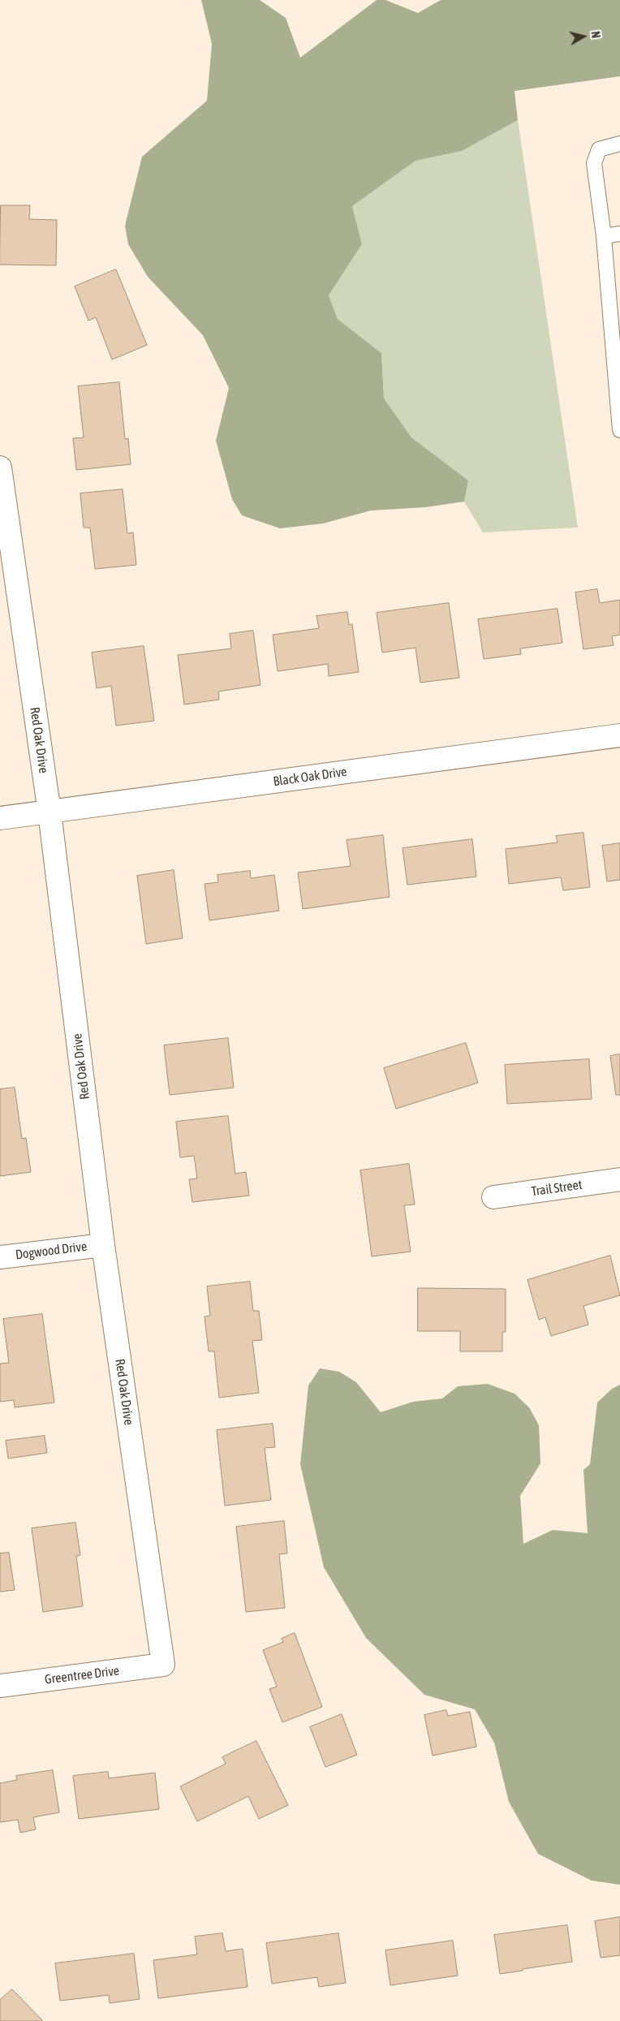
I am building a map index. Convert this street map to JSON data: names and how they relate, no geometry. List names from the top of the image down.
{
  "streets": {
    "street": [
      "Red Oak Drive",
      "Black Oak Drive",
      "Trail Street",
      "Dogwood Drive",
      "Greentree Drive"
    ]
  },
  "crossings": [
    ["Red Oak Drive", "Black Oak Drive"],
    ["Red Oak Drive", "Dogwood Drive"],
    ["Red Oak Drive", "Greentree Drive"]
  ],
  "north": "right"
}
